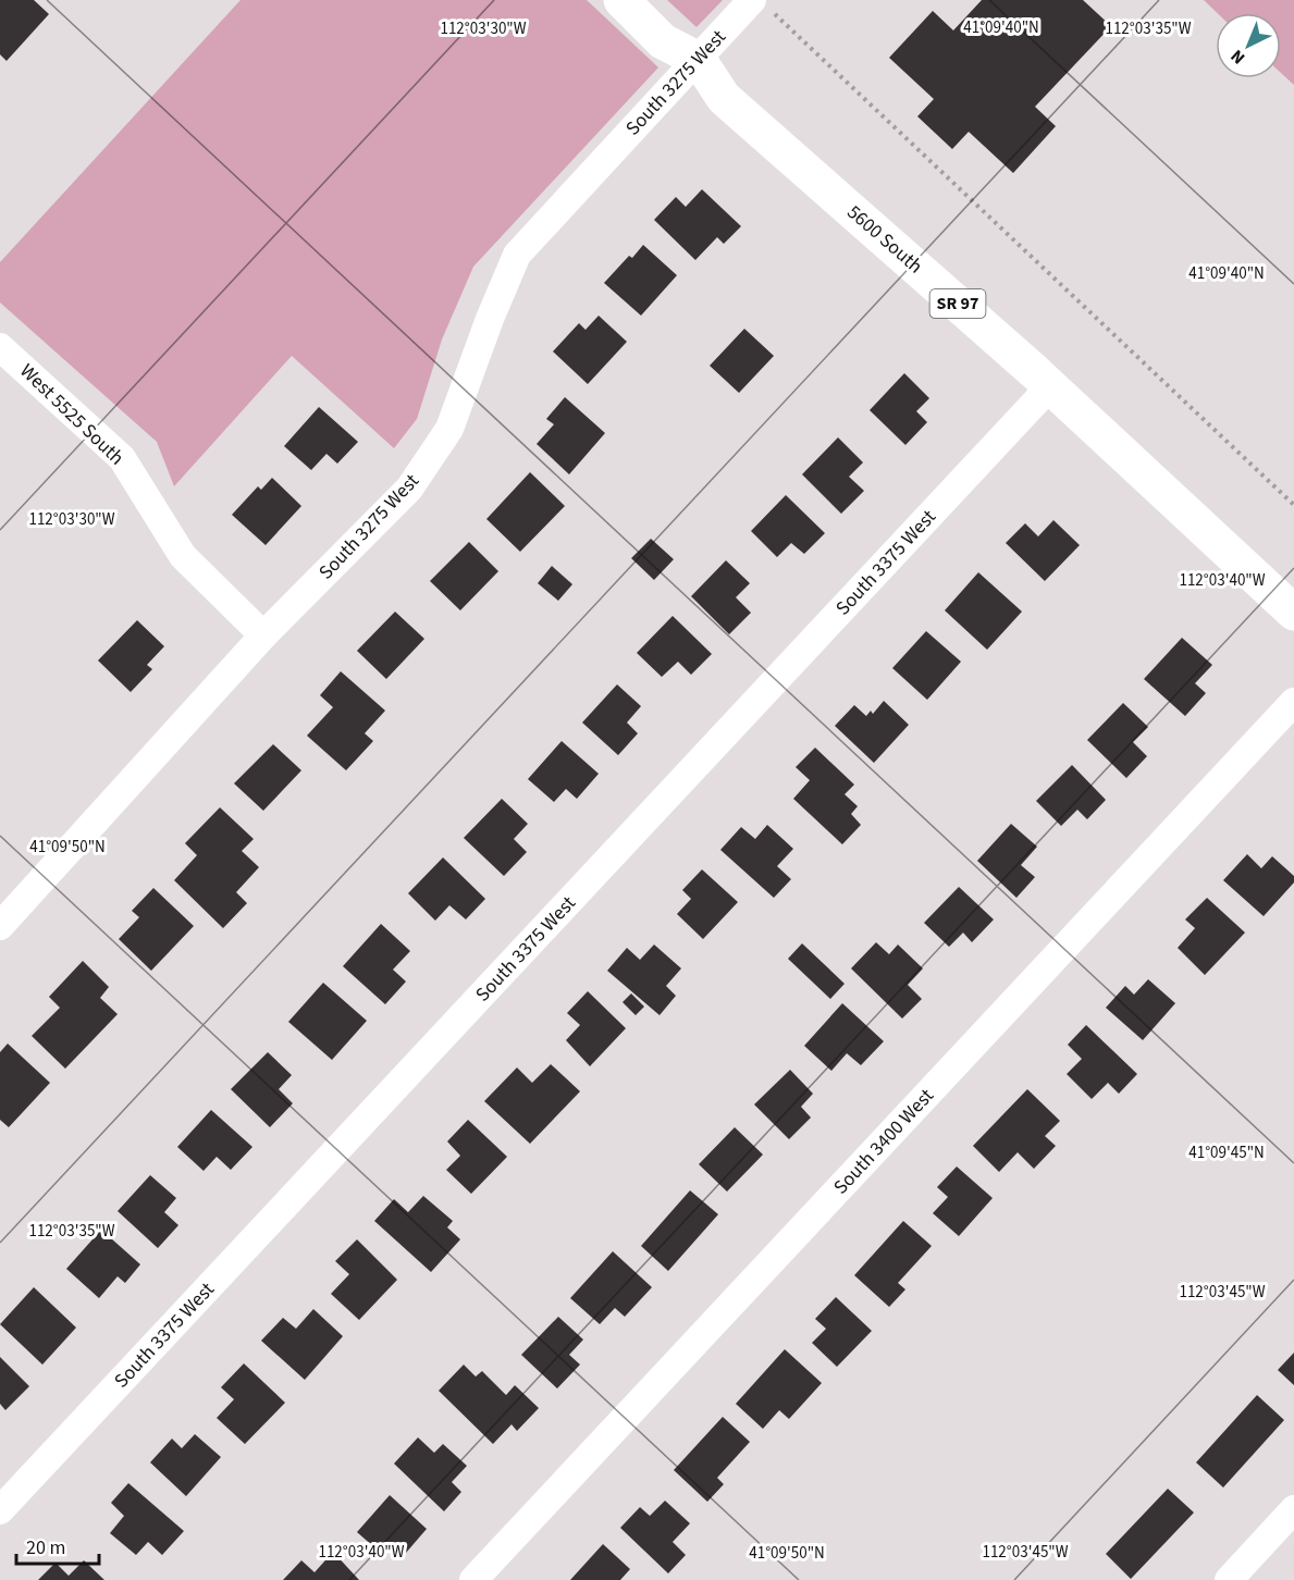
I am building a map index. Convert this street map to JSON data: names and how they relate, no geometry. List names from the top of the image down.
{
  "streets": {
    "main road": ["5600 South", "SR 97"],
    "street": [
      "South 3275 West",
      "West 5525 South",
      "South 3375 West",
      "South 3400 West"
    ]
  },
  "crossings": [
    ["South 3275 West", "5600 South"],
    ["South 3275 West", "West 5525 South"],
    ["5600 South", "South 3375 West"]
  ],
  "scale_bar": "20 m",
  "north": "bottom left",
  "coordinates": [
    "41°09'40\"N",
    "112°03'30\"W",
    "112°03'35\"W",
    "112°03'40\"W",
    "41°09'50\"N",
    "41°09'45\"N",
    "112°03'45\"W"
  ]
}
